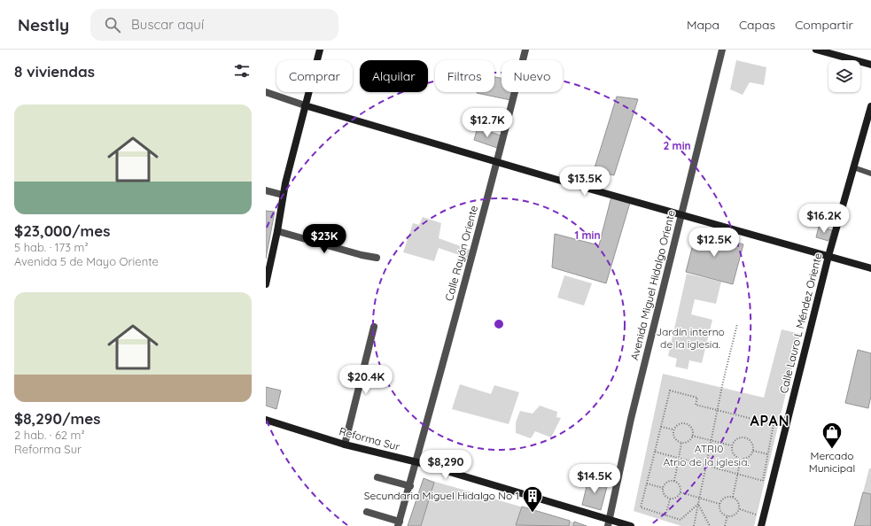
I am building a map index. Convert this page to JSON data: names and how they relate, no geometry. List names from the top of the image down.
{
  "streets": {
    "main road": ["Calle Lauro L Méndez Oriente", "Reforma Sur"],
    "street": ["Calle Rayón Oriente", "Avenida Miguel Hidalgo Oriente"]
  },
  "crossings": [
    ["Calle Rayón Oriente", "Reforma Sur"],
    ["Avenida Miguel Hidalgo Oriente", "Reforma Sur"]
  ],
  "districts": ["APAN"],
  "parks": ["Jardín interno de la iglesia.", "ATRI0", "Atrio de la iglesia."],
  "places": {
    "shop": ["Mercado Municipal"],
    "building": ["Secundaria Miguel Hidalgo No 1"]
  },
  "page": {
    "header": "Nestly",
    "search": "Buscar aquí",
    "nav": ["Mapa", "Capas", "Compartir"],
    "heading": "8 viviendas",
    "chip": [
      "Comprar",
      "Alquilar",
      "Filtros",
      "Nuevo"
    ],
    "list": [
      {
        "name": "$23,000/mes",
        "note": "5 hab. · 173 m² · Avenida 5 de Mayo Oriente"
      },
      {
        "name": "$8,290/mes",
        "note": "2 hab. · 62 m² · Reforma Sur"
      }
    ],
    "price": [
      "$12.7K",
      "$13.5K",
      "$16.2K",
      "$23K",
      "$12.5K",
      "$20.4K",
      "$8,290",
      "$14.5K"
    ]
  },
  "rings": ["2 min", "1 min"]
}
